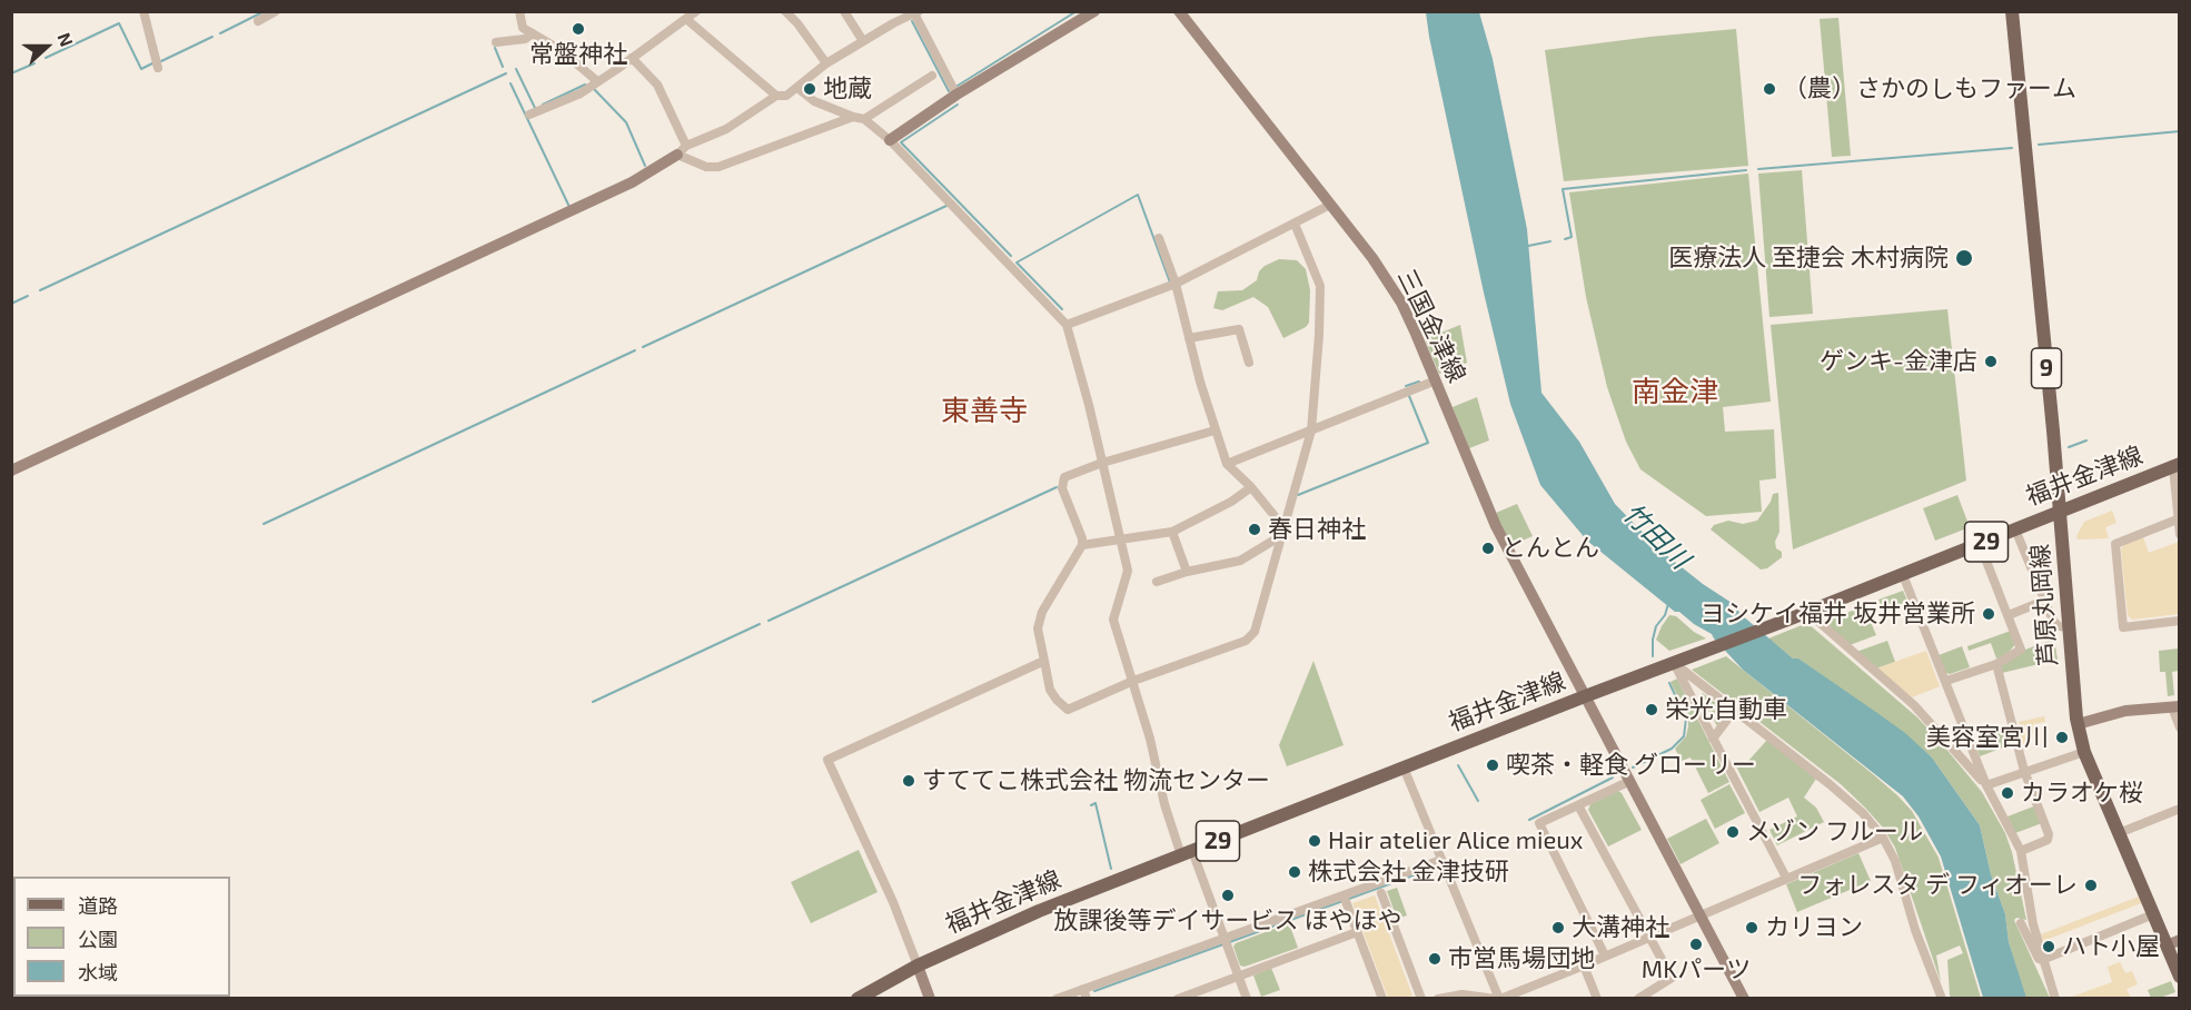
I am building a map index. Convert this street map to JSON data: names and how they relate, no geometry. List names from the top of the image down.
{
  "streets": {
    "main road": [
      "9",
      "福井金津線",
      "29",
      "芦原丸岡線"
    ],
    "street": ["三国金津線"]
  },
  "crossings": [
    ["三国金津線", "福井金津線"],
    ["福井金津線", "芦原丸岡線"]
  ],
  "districts": ["南金津", "東善寺"],
  "water": ["竹田川"],
  "places": [
    "常盤神社",
    "地蔵",
    "（農）さかのしもファーム",
    "医療法人 至捷会 木村病院",
    "ゲンキ-金津店",
    "春日神社",
    "とんとん",
    "ヨシケイ福井 坂井営業所",
    "栄光自動車",
    "美容室宮川",
    "喫茶・軽食 グローリー",
    "すててこ株式会社 物流センター",
    "カラオケ桜",
    "メゾン フルール",
    "Hair atelier Alice mieux",
    "株式会社 金津技研",
    "フォレスタ デ フィオーレ",
    "放課後等デイサービス ほやほや",
    "大溝神社",
    "カリヨン",
    "MKパーツ",
    "ハト小屋",
    "市営馬場団地"
  ],
  "legend": ["道路", "公園", "水域"],
  "north": "right"
}
